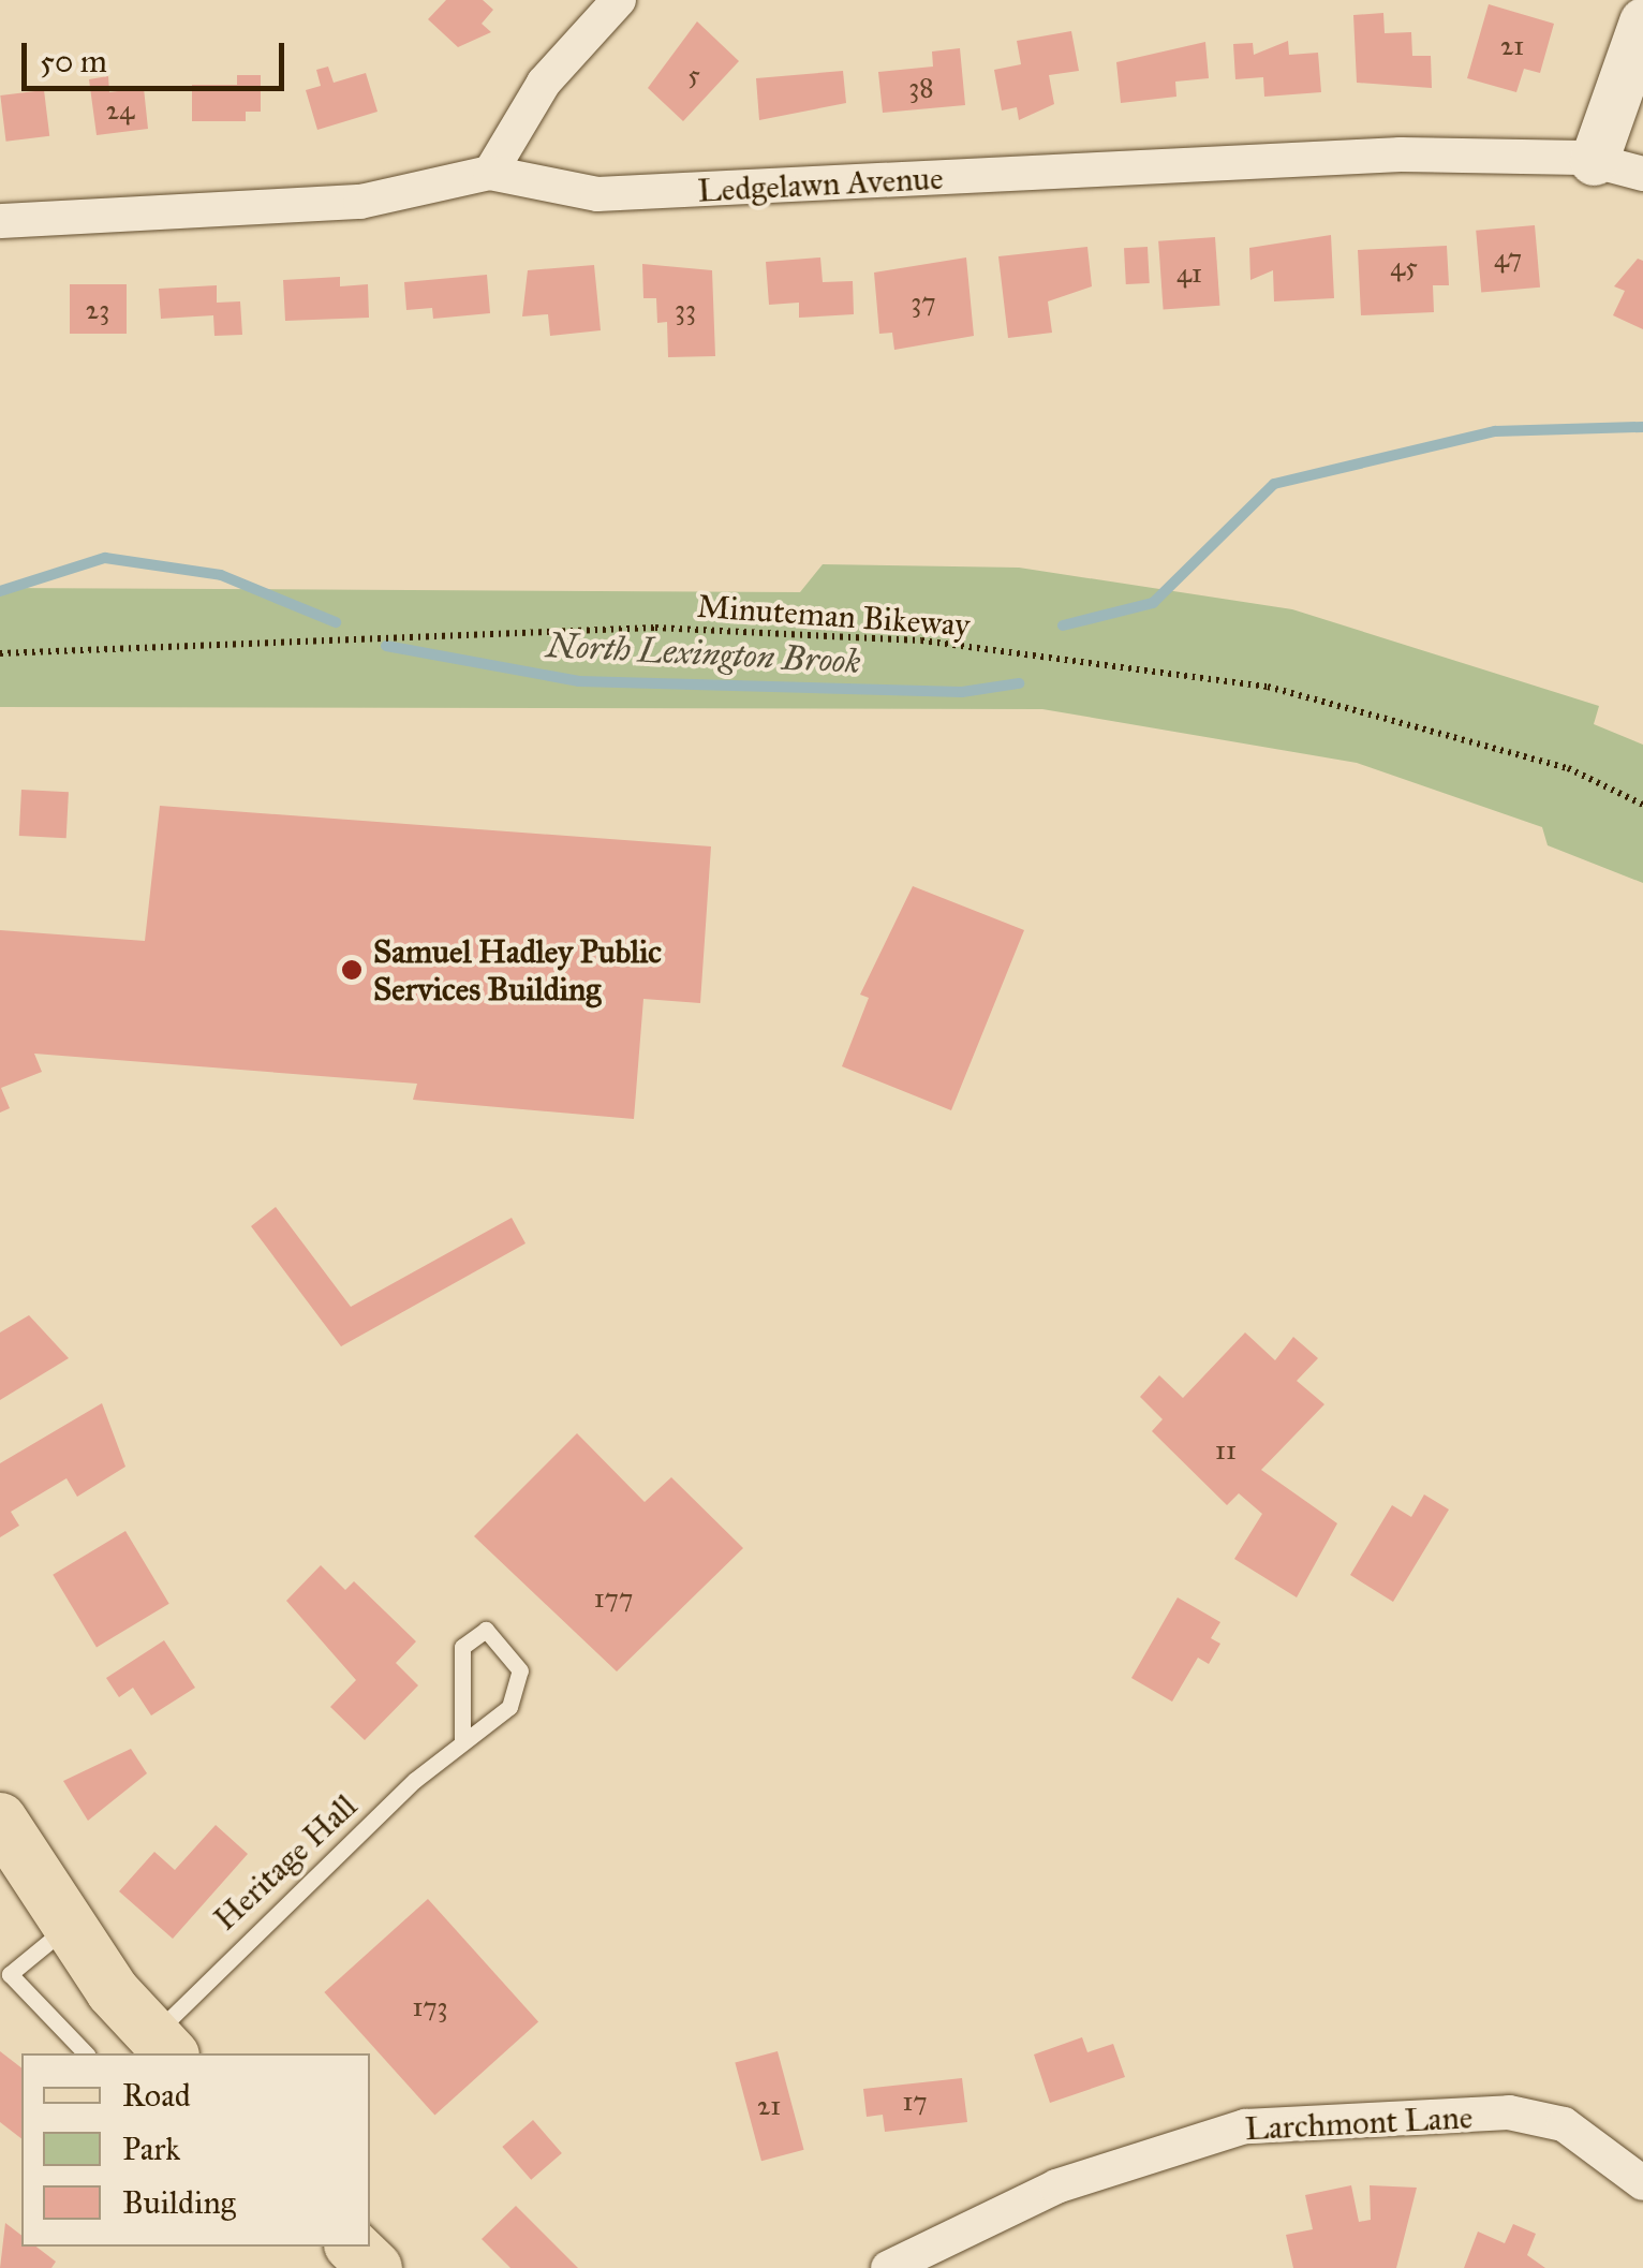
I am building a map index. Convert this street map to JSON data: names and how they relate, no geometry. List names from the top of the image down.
{
  "streets": {
    "street": ["Ledgelawn Avenue", "Larchmont Lane"],
    "lane": ["Heritage Hall"],
    "path": ["Minuteman Bikeway"]
  },
  "water": ["North Lexington Brook"],
  "places": ["Samuel Hadley Public Services Building"],
  "house_numbers": [
    "21",
    "5",
    "38",
    "24",
    "47",
    "45",
    "41",
    "37",
    "23",
    "33",
    "11",
    "177",
    "173",
    "17",
    "21"
  ],
  "legend": ["Road", "Park", "Building"],
  "scale_bar": "50 m"
}
